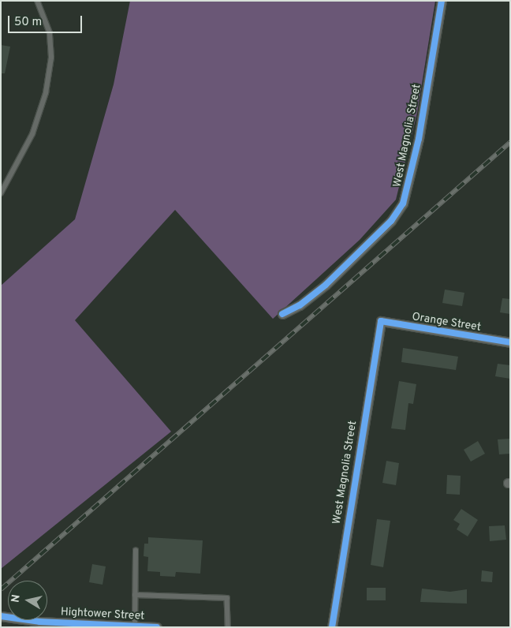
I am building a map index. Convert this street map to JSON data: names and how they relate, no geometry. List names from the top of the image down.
{
  "streets": {
    "street": ["West Magnolia Street", "Orange Street", "Hightower Street"]
  },
  "crossings": [
    ["West Magnolia Street", "Orange Street"]
  ],
  "scale_bar": "50 m",
  "north": "left"
}
